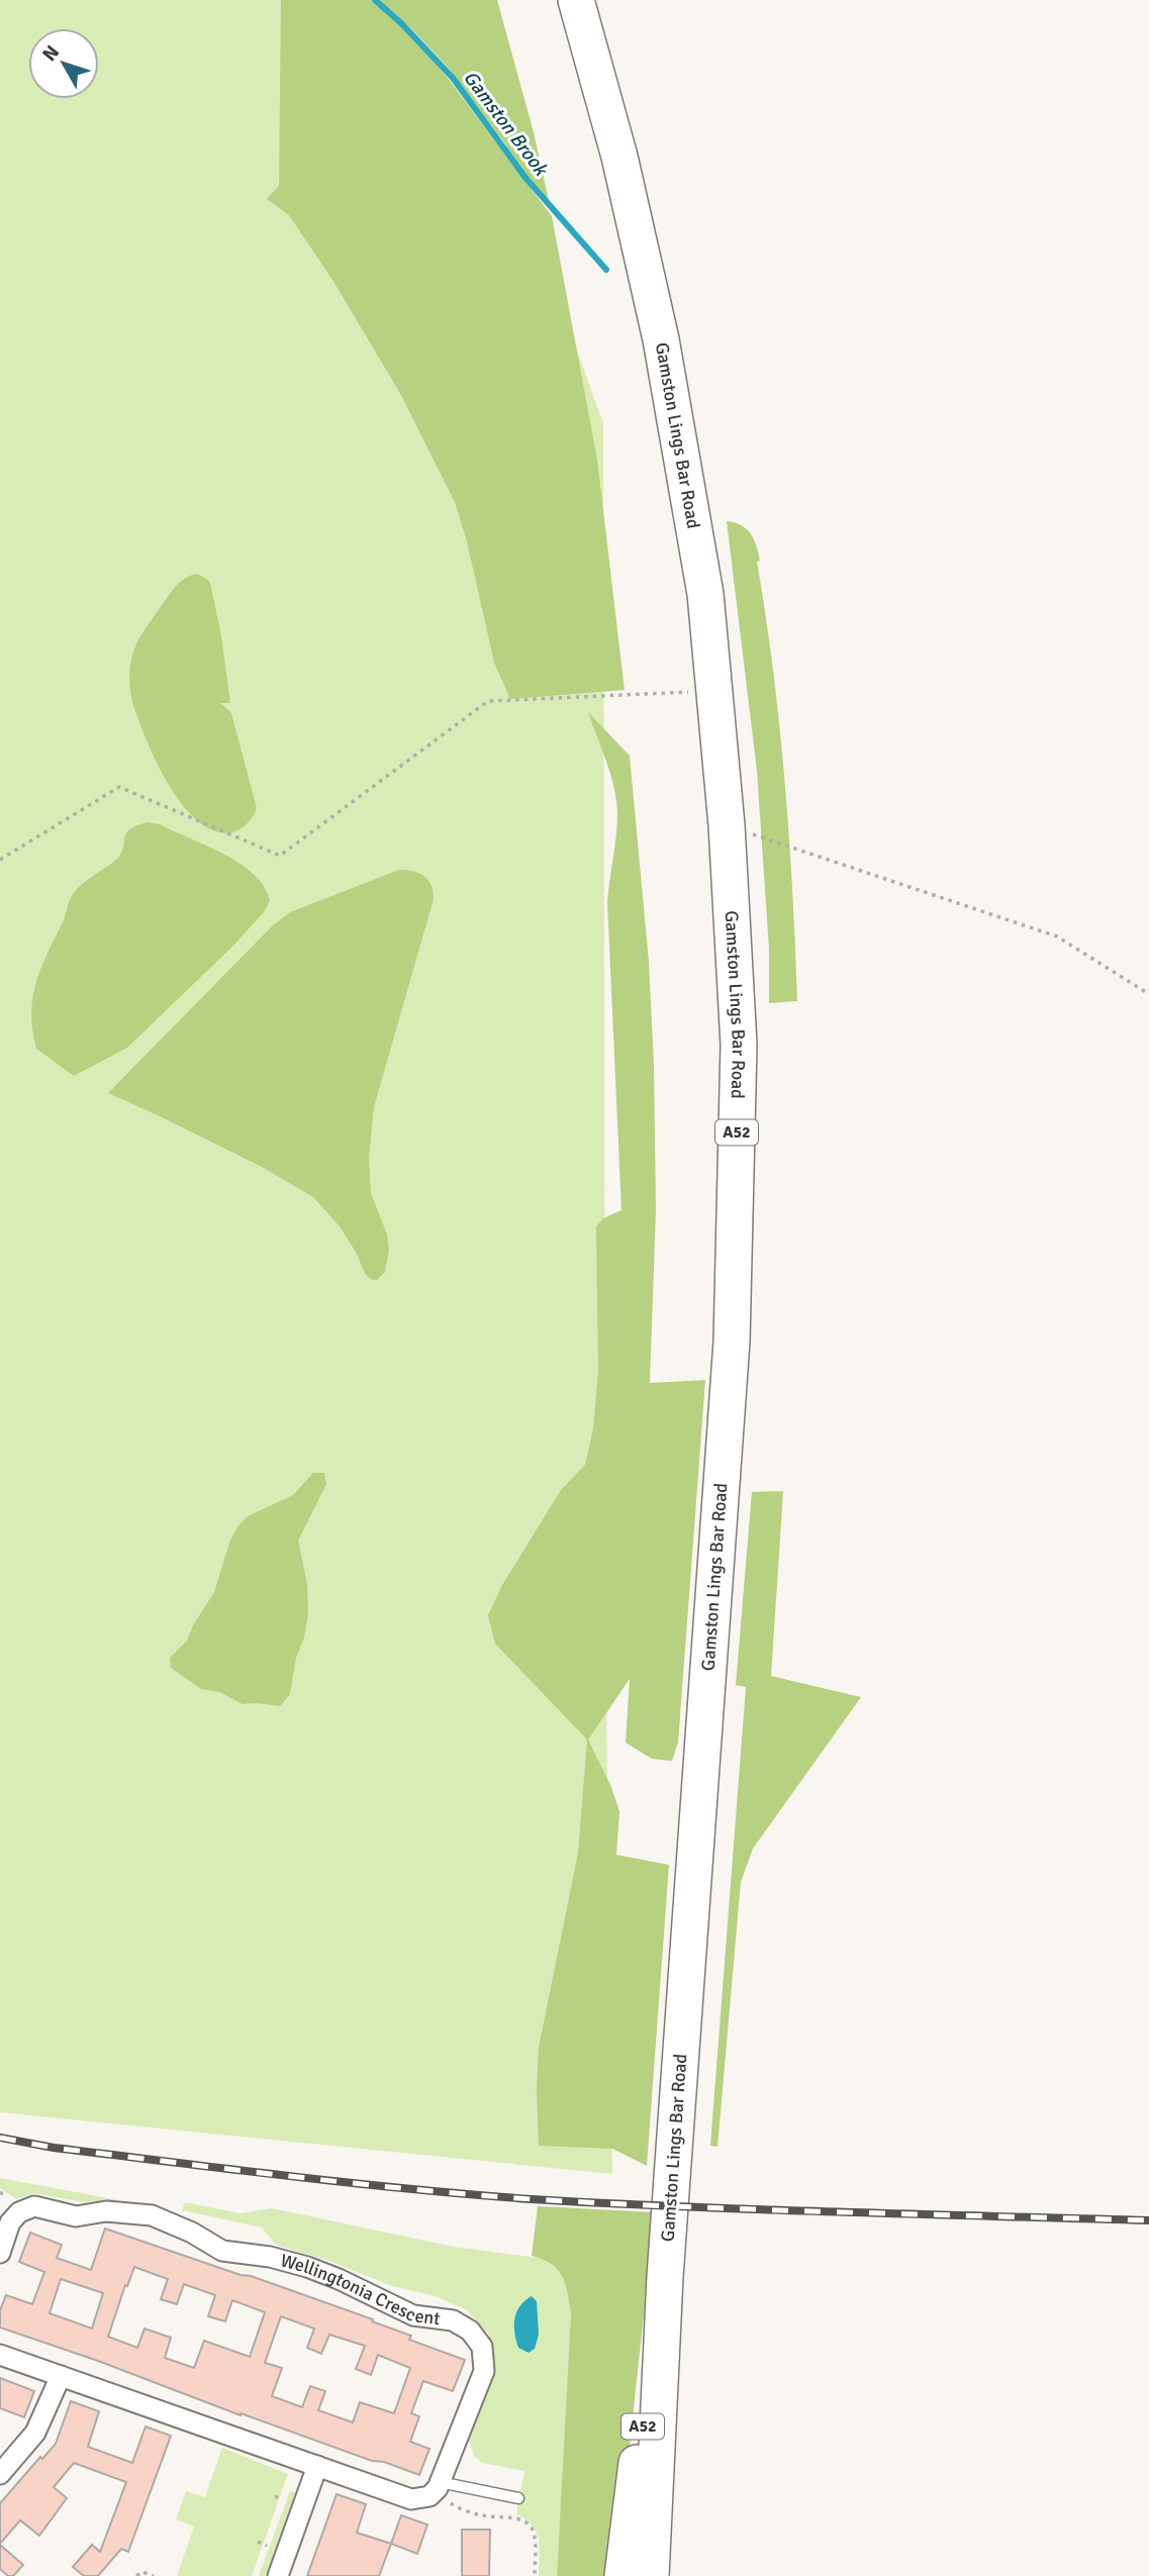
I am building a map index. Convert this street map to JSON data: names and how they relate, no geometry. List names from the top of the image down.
{
  "streets": {
    "highway": ["Gamston Lings Bar Road", "A52"],
    "street": ["Wellingtonia Crescent"]
  },
  "water": ["Gamston Brook"],
  "north": "top left"
}
